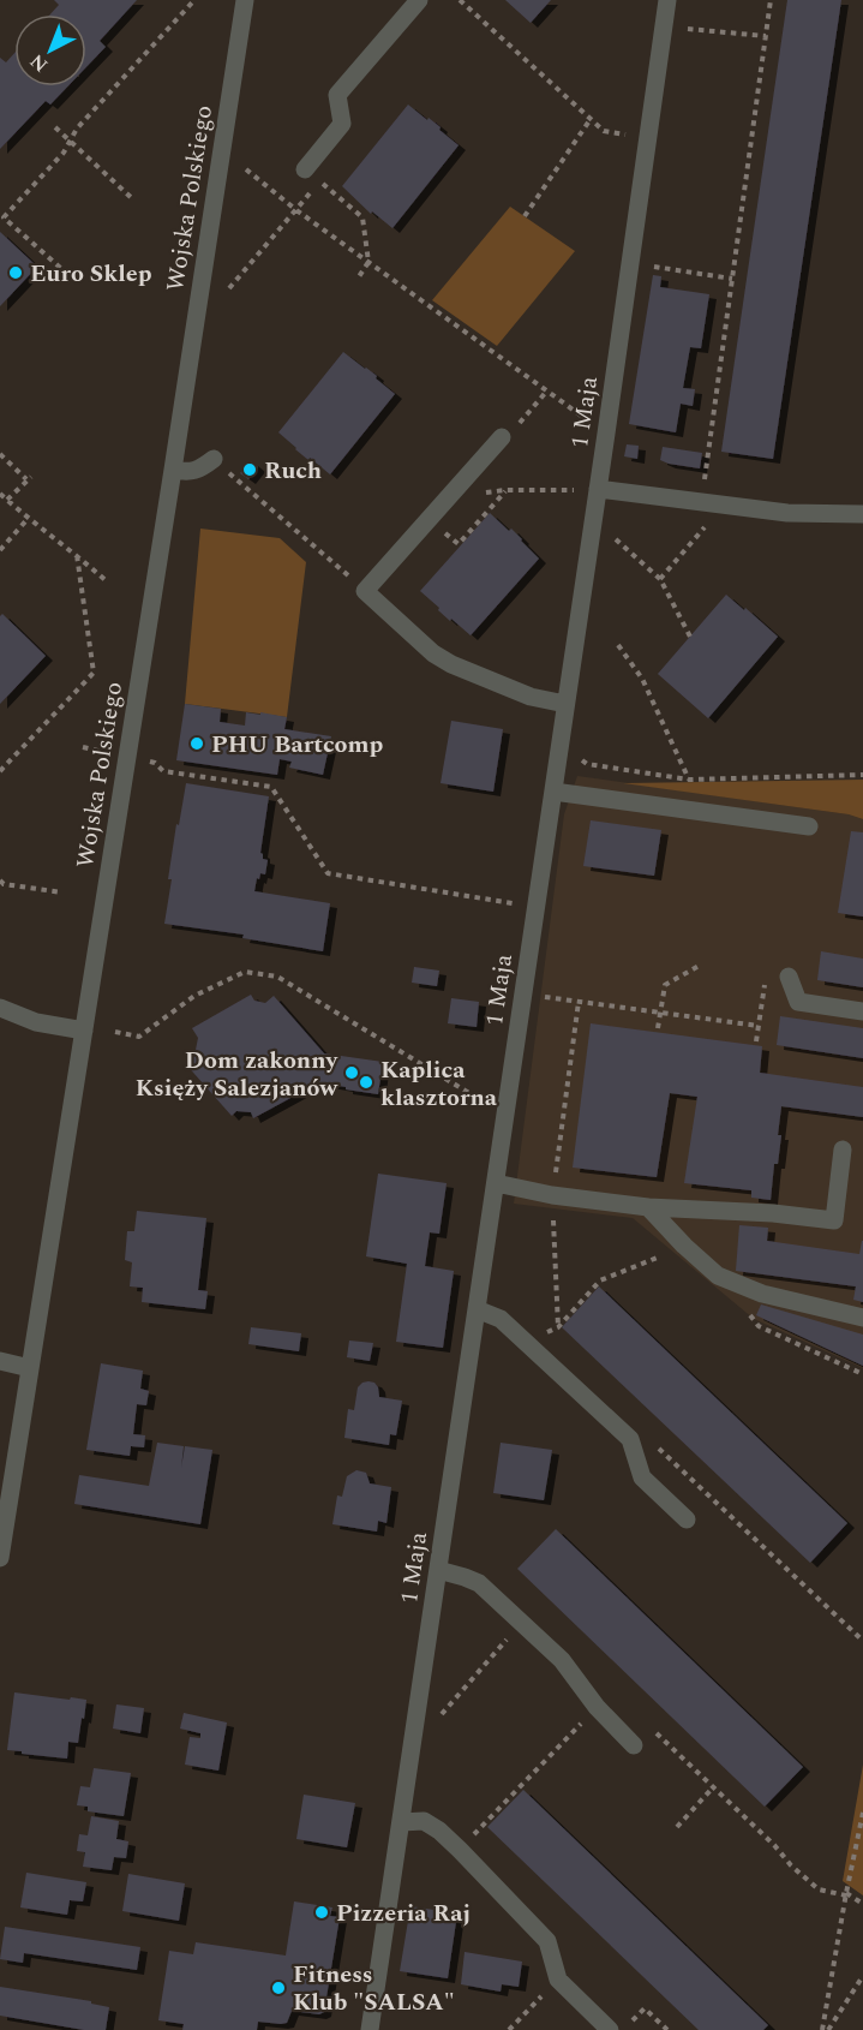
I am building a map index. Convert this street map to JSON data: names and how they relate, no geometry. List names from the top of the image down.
{
  "streets": {
    "street": ["Wojska Polskiego", "1 Maja"]
  },
  "places": [
    "Euro Sklep",
    "Ruch",
    "PHU Bartcomp",
    "Dom zakonny Księży Salezjanów",
    "Kaplica klasztorna",
    "Pizzeria Raj",
    "Fitness Klub \"SALSA\""
  ],
  "north": "bottom left"
}
